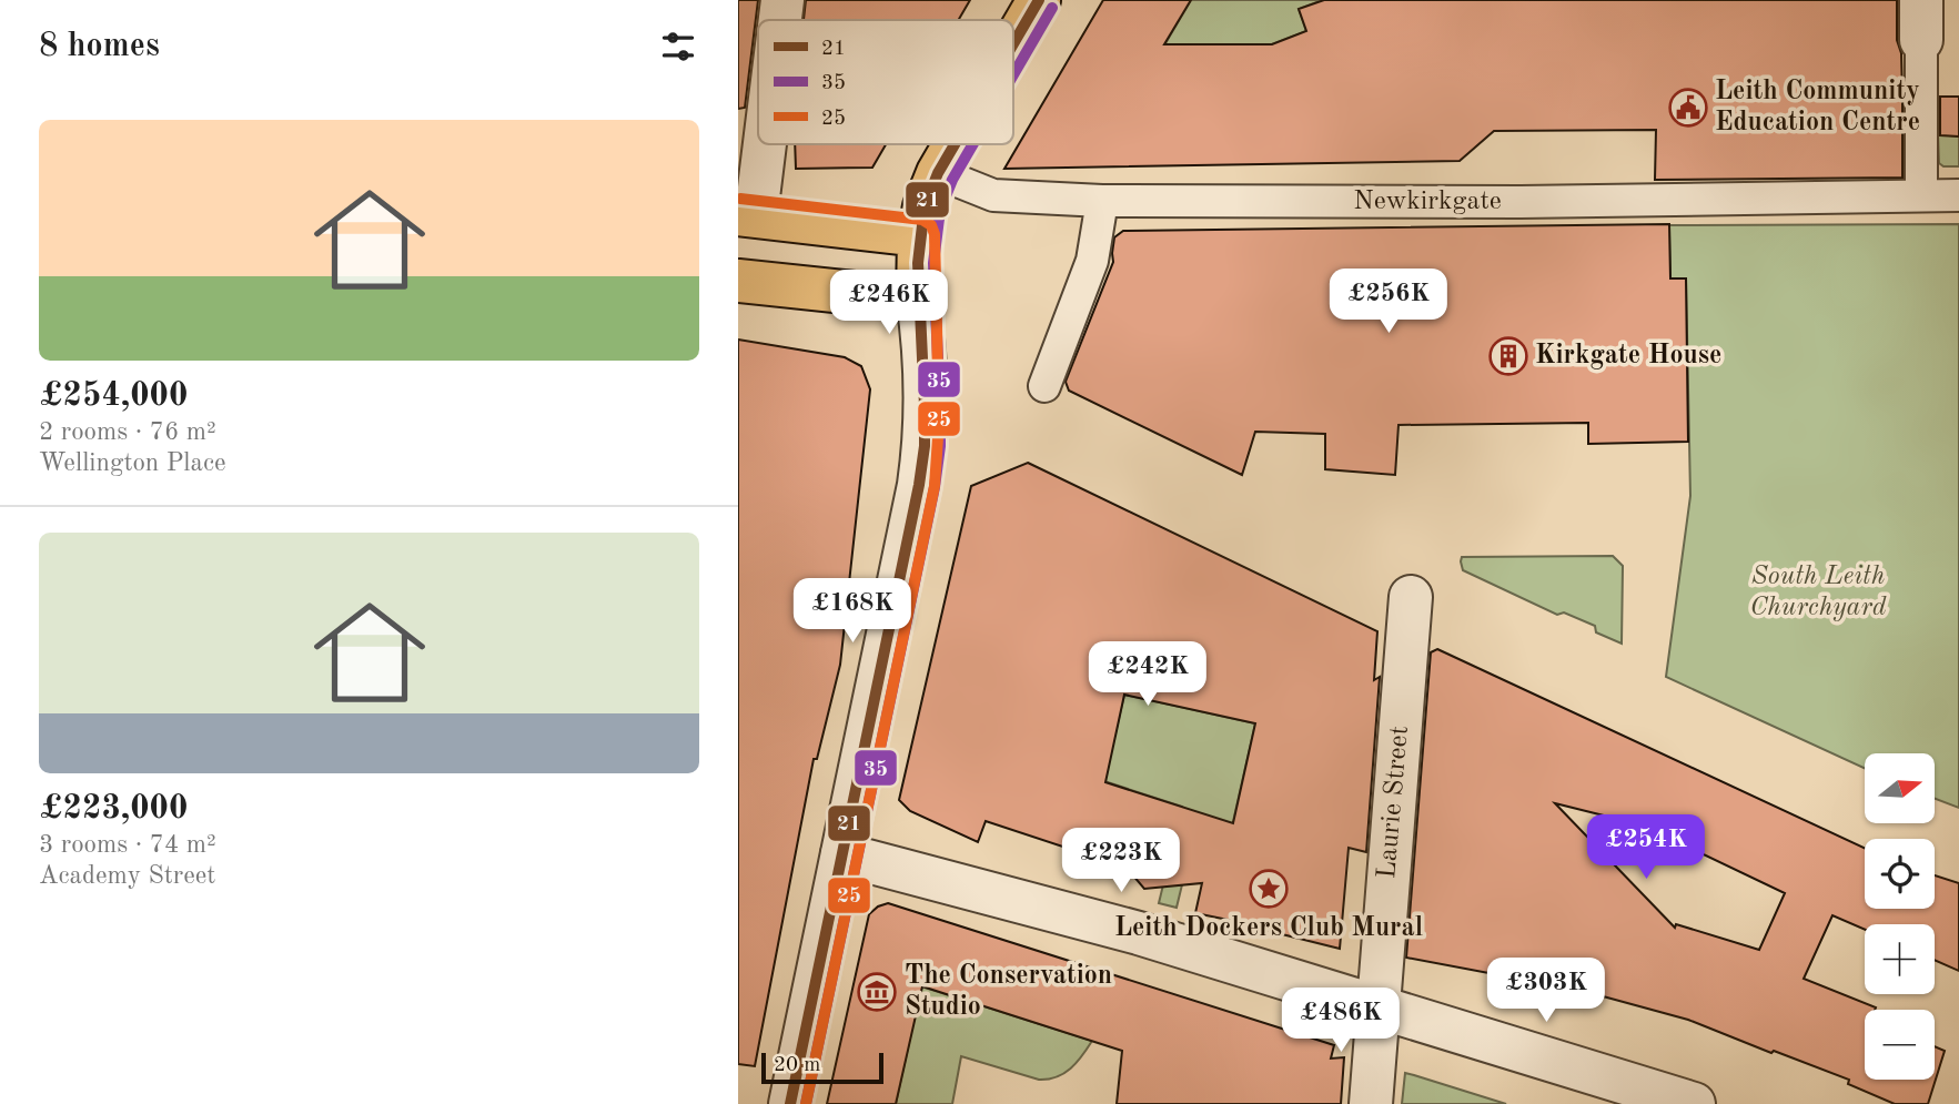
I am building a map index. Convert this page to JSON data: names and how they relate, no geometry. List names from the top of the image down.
{
  "streets": {
    "street": ["Newkirkgate", "Laurie Street"]
  },
  "parks": ["South Leith Churchyard"],
  "places": {
    "public building": ["Leith Community Education Centre"],
    "building": ["Kirkgate House"],
    "place": ["Leith Dockers Club Mural"],
    "museum": ["The Conservation Studio"]
  },
  "lines": ["transit line 21", "transit line 35", "transit line 25"],
  "legend": ["21", "35", "25"],
  "scale_bar": "20 m",
  "north": "right",
  "page": {
    "heading": "8 homes",
    "list": [
      {
        "name": "£254,000",
        "note": "2 rooms · 76 m² · Wellington Place"
      },
      {
        "name": "£223,000",
        "note": "3 rooms · 74 m² · Academy Street"
      }
    ],
    "price": [
      "£256K",
      "£246K",
      "£168K",
      "£242K",
      "£254K",
      "£223K",
      "£303K",
      "£486K"
    ],
    "map_buttons": ["+", "−"],
    "scale": "20 m"
  }
}
